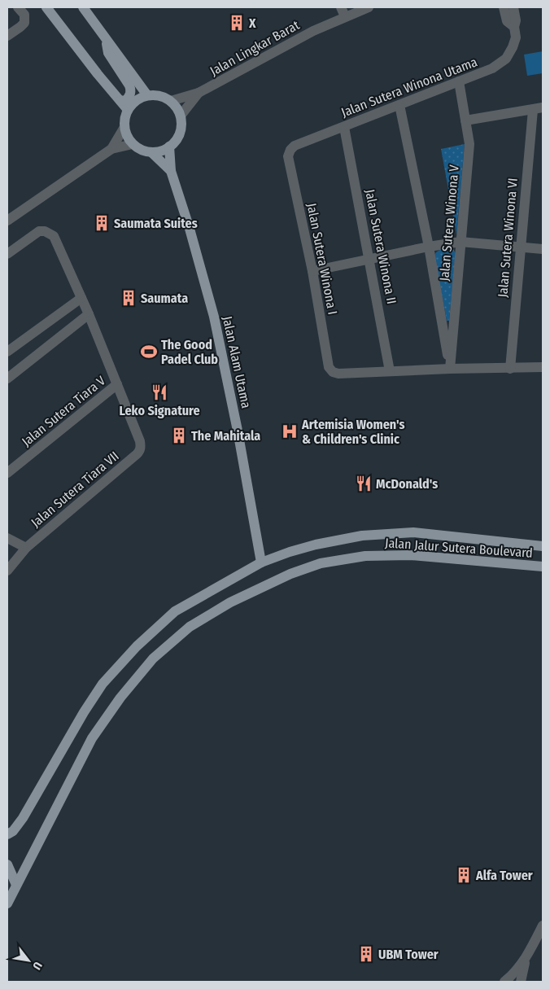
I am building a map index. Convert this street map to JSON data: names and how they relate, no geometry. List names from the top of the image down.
{
  "streets": {
    "main road": ["Jalan Alam Utama", "Jalan Jalur Sutera Boulevard"],
    "street": [
      "Jalan Lingkar Barat",
      "Jalan Sutera Winona Utama",
      "Jalan Sutera Winona V",
      "Jalan Sutera Winona VI",
      "Jalan Sutera Winona II",
      "Jalan Sutera Winona I",
      "Jalan Sutera Tiara V",
      "Jalan Sutera Tiara VII"
    ]
  },
  "crossings": [
    ["Jalan Lingkar Barat", "Jalan Alam Utama"],
    ["Jalan Sutera Winona Utama", "Jalan Sutera Winona V"],
    ["Jalan Sutera Winona Utama", "Jalan Sutera Winona II"],
    ["Jalan Sutera Winona Utama", "Jalan Sutera Winona I"],
    ["Jalan Sutera Winona II", "Jalan Sutera Winona I"],
    ["Jalan Alam Utama", "Jalan Jalur Sutera Boulevard"],
    ["Jalan Sutera Tiara V", "Jalan Sutera Tiara VII"]
  ],
  "places": {
    "building": [
      "X",
      "Saumata Suites",
      "Saumata",
      "The Mahitala",
      "Alfa Tower",
      "UBM Tower"
    ],
    "sports": ["The Good Padel Club"],
    "restaurant": ["Leko Signature", "McDonald's"],
    "hospital": ["Artemisia Women's & Children's Clinic"]
  },
  "north": "bottom right"
}
